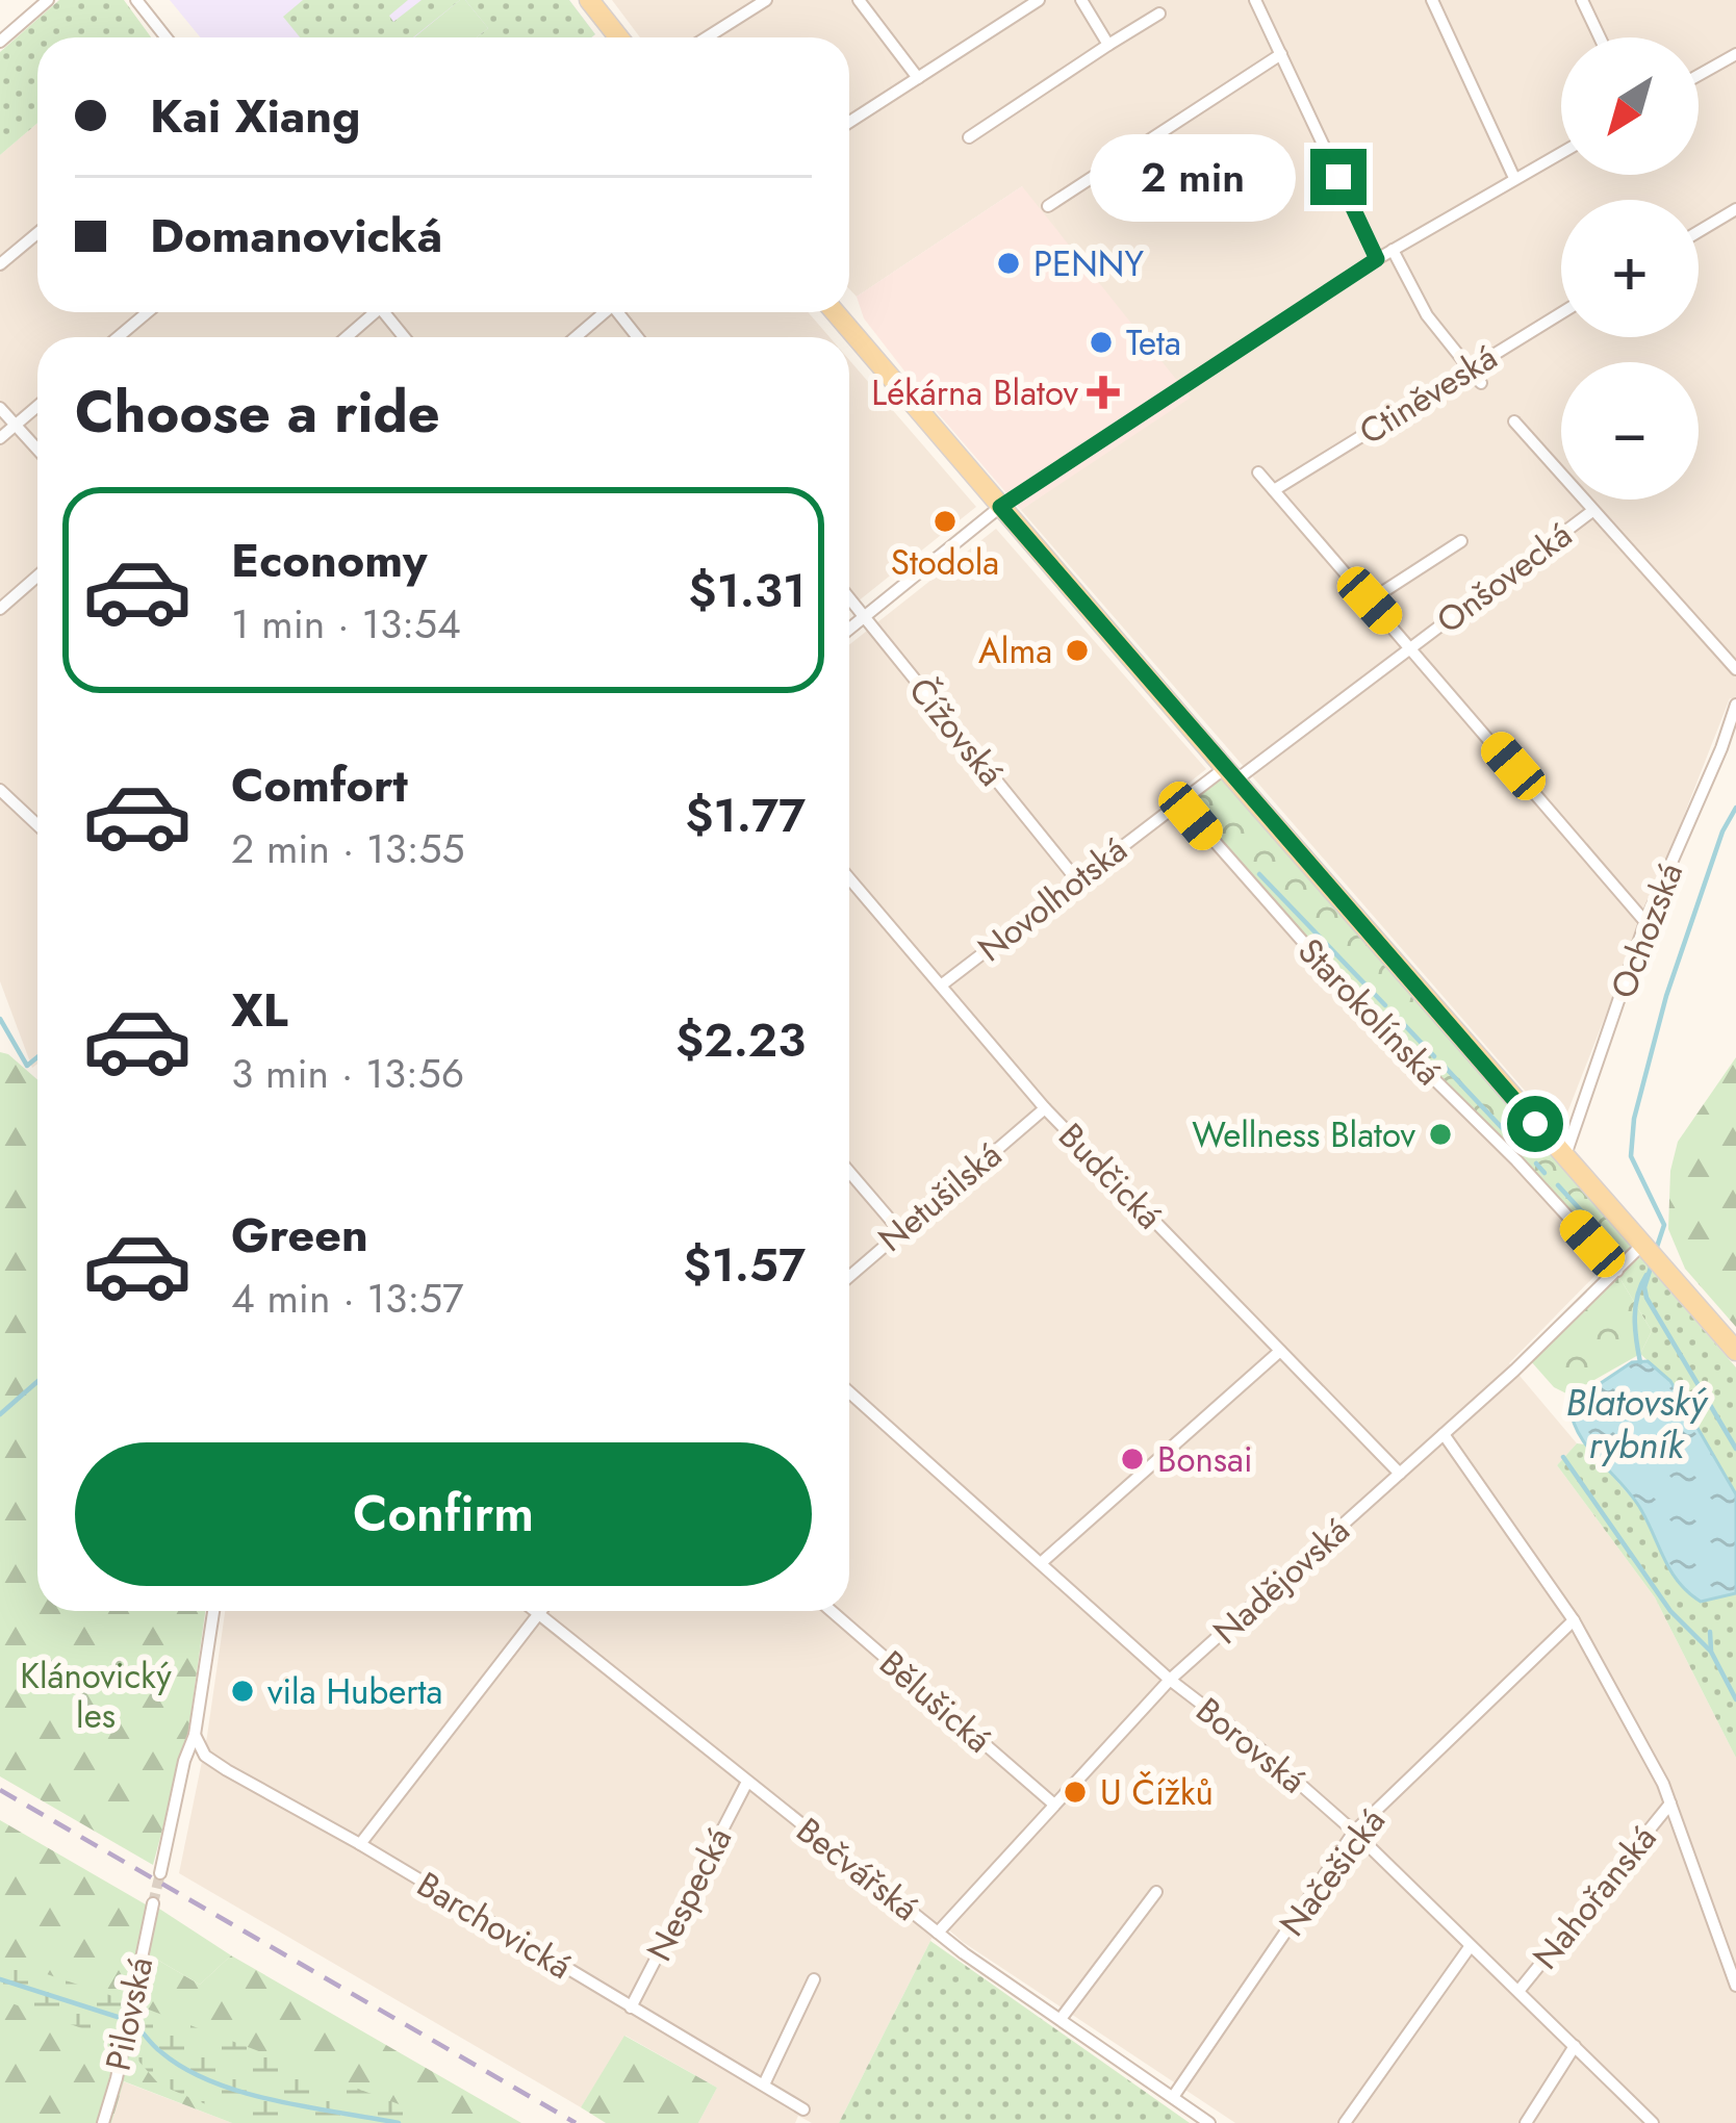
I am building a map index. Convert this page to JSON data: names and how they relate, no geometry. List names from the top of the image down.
{
  "streets": {
    "main road": ["Starokolínská"],
    "street": [
      "Ctiněveská",
      "Onšovecká",
      "Čížovská",
      "Novolhotská",
      "Ochozská",
      "Budčická",
      "Netušilská",
      "Nadějovská",
      "Bělušická",
      "Borovská",
      "Bečvářská",
      "Načešická",
      "Nespecká",
      "Nahořanská",
      "Barchovická",
      "Pilovská"
    ]
  },
  "crossings": [
    ["Onšovecká", "Novolhotská"],
    ["Onšovecká", "Starokolínská"],
    ["Čížovská", "Novolhotská"],
    ["Novolhotská", "Starokolínská"],
    ["Novolhotská", "Budčická"],
    ["Ochozská", "Starokolínská"],
    ["Starokolínská", "Nadějovská"],
    ["Budčická", "Netušilská"],
    ["Budčická", "Nadějovská"],
    ["Nadějovská", "Bělušická"],
    ["Nadějovská", "Borovská"],
    ["Nadějovská", "Bečvářská"],
    ["Borovská", "Načešická"],
    ["Borovská", "Nahořanská"],
    ["Bečvářská", "Načešická"],
    ["Bečvářská", "Nespecká"],
    ["Nespecká", "Barchovická"]
  ],
  "water": ["Blatovský rybník"],
  "parks": ["Klánovický les"],
  "places": {
    "other": [
      "PENNY",
      "Teta",
      "Stodola",
      "Alma",
      "Wellness Blatov",
      "Bonsai",
      "vila Huberta",
      "U Čížků"
    ],
    "health": ["Lékárna Blatov"]
  },
  "north": "bottom left",
  "page": {
    "map_buttons": ["+", "−"],
    "banner": ["Kai Xiang", "Domanovická"],
    "bubble": "2 min",
    "heading": "Choose a ride",
    "list": [
      {
        "name": "Economy",
        "note": "1 min · 13:54",
        "value": "$1.31"
      },
      {
        "name": "Comfort",
        "note": "2 min · 13:55",
        "value": "$1.77"
      },
      {
        "name": "XL",
        "note": "3 min · 13:56",
        "value": "$2.23"
      },
      {
        "name": "Green",
        "note": "4 min · 13:57",
        "value": "$1.57"
      }
    ],
    "buttons": "Confirm"
  }
}
